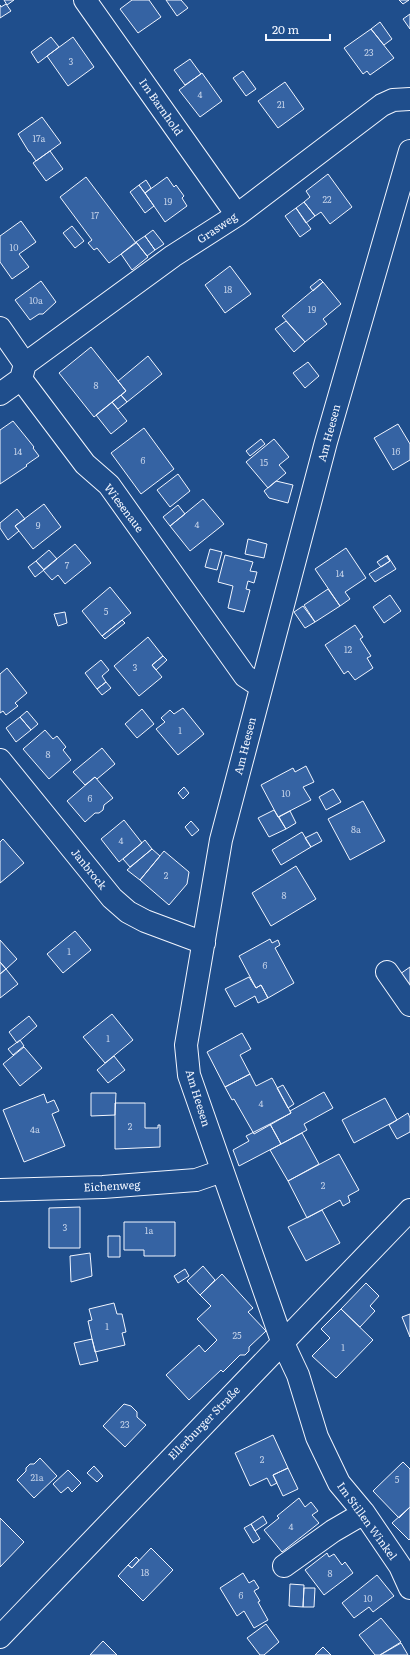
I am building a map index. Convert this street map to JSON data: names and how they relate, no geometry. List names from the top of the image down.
{
  "streets": {
    "street": [
      "Im Barnhold",
      "Grasweg",
      "Am Heesen",
      "Wiesenaue",
      "Janbrock",
      "Eichenweg",
      "Ellerburger Straße",
      "Im Stillen Winkel"
    ]
  },
  "crossings": [
    ["Im Barnhold", "Grasweg"],
    ["Grasweg", "Wiesenaue"],
    ["Am Heesen", "Wiesenaue"],
    ["Am Heesen", "Janbrock"],
    ["Am Heesen", "Eichenweg"],
    ["Am Heesen", "Ellerburger Straße"],
    ["Am Heesen", "Im Stillen Winkel"],
    ["Ellerburger Straße", "Im Stillen Winkel"]
  ],
  "house_numbers": [
    "23",
    "3",
    "4",
    "21",
    "17a",
    "22",
    "19",
    "17",
    "10",
    "18",
    "10a",
    "19",
    "8",
    "14",
    "16",
    "6",
    "15",
    "4",
    "9",
    "7",
    "14",
    "5",
    "12",
    "3",
    "1",
    "8",
    "10",
    "6",
    "8a",
    "4",
    "2",
    "8",
    "1",
    "6",
    "1",
    "4",
    "2",
    "4a",
    "2",
    "3",
    "1a",
    "1",
    "25",
    "1",
    "23",
    "2",
    "21a",
    "5",
    "4",
    "18",
    "8",
    "6",
    "10"
  ],
  "scale_bar": "20 m"
}
